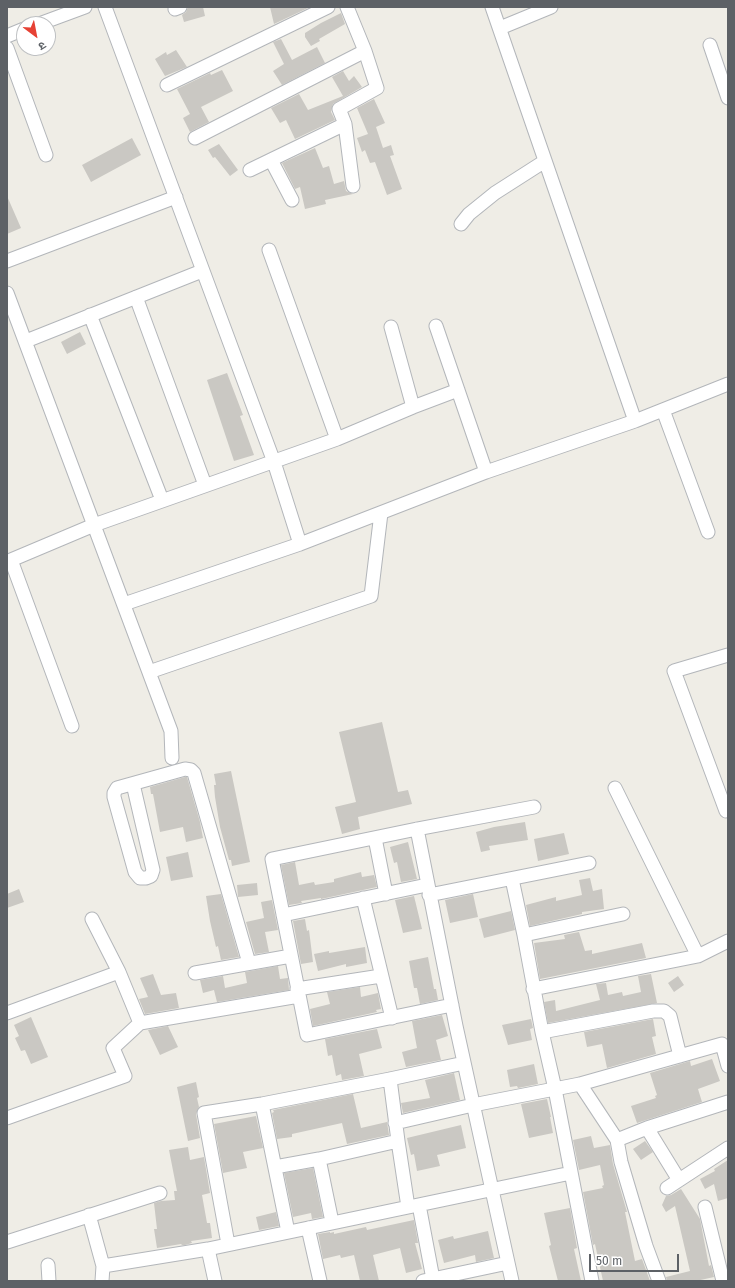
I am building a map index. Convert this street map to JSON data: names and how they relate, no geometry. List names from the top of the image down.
{
  "scale_bar": "50 m",
  "north": "bottom right"
}
